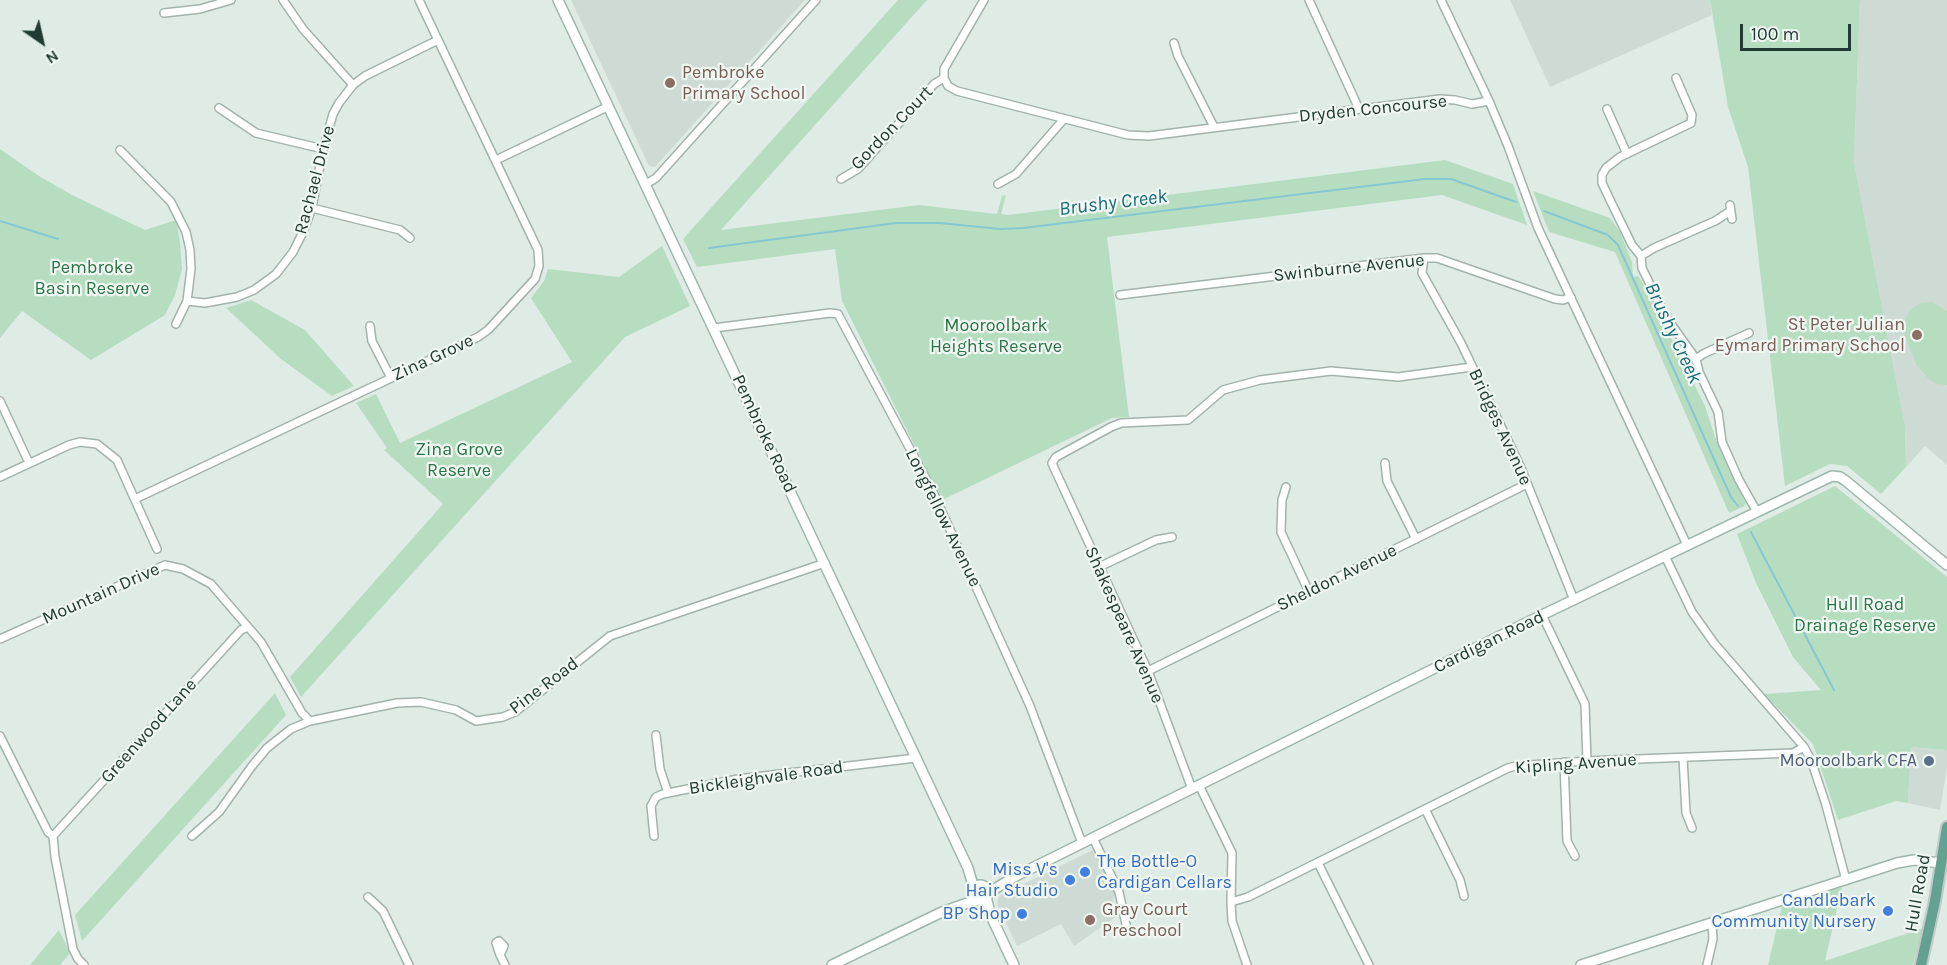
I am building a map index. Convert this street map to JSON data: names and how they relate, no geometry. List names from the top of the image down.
{
  "streets": {
    "main road": ["Hull Road"],
    "street": [
      "Dryden Concourse",
      "Gordon Court",
      "Rachael Drive",
      "Swinburne Avenue",
      "Zina Grove",
      "Bridges Avenue",
      "Pembroke Road",
      "Longfellow Avenue",
      "Sheldon Avenue",
      "Mountain Drive",
      "Shakespeare Avenue",
      "Cardigan Road",
      "Pine Road",
      "Greenwood Lane",
      "Kipling Avenue",
      "Bickleighvale Road"
    ]
  },
  "crossings": [
    ["Dryden Concourse", "Gordon Court"],
    ["Rachael Drive", "Zina Grove"],
    ["Swinburne Avenue", "Bridges Avenue"],
    ["Bridges Avenue", "Sheldon Avenue"],
    ["Bridges Avenue", "Shakespeare Avenue"],
    ["Bridges Avenue", "Cardigan Road"],
    ["Pembroke Road", "Longfellow Avenue"],
    ["Pembroke Road", "Cardigan Road"],
    ["Pembroke Road", "Pine Road"],
    ["Pembroke Road", "Bickleighvale Road"],
    ["Longfellow Avenue", "Cardigan Road"],
    ["Sheldon Avenue", "Shakespeare Avenue"],
    ["Mountain Drive", "Pine Road"],
    ["Mountain Drive", "Greenwood Lane"],
    ["Shakespeare Avenue", "Cardigan Road"],
    ["Shakespeare Avenue", "Kipling Avenue"]
  ],
  "water": ["Brushy Creek"],
  "parks": [
    "Pembroke Basin Reserve",
    "Mooroolbark Heights Reserve",
    "Zina Grove Reserve",
    "Hull Road Drainage Reserve"
  ],
  "places": [
    "Pembroke Primary School",
    "St Peter Julian Eymard Primary School",
    "Mooroolbark CFA",
    "The Bottle-O Cardigan Cellars",
    "Miss V's Hair Studio",
    "Candlebark Community Nursery",
    "BP Shop",
    "Gray Court Preschool"
  ],
  "scale_bar": "100 m",
  "north": "bottom right"
}
